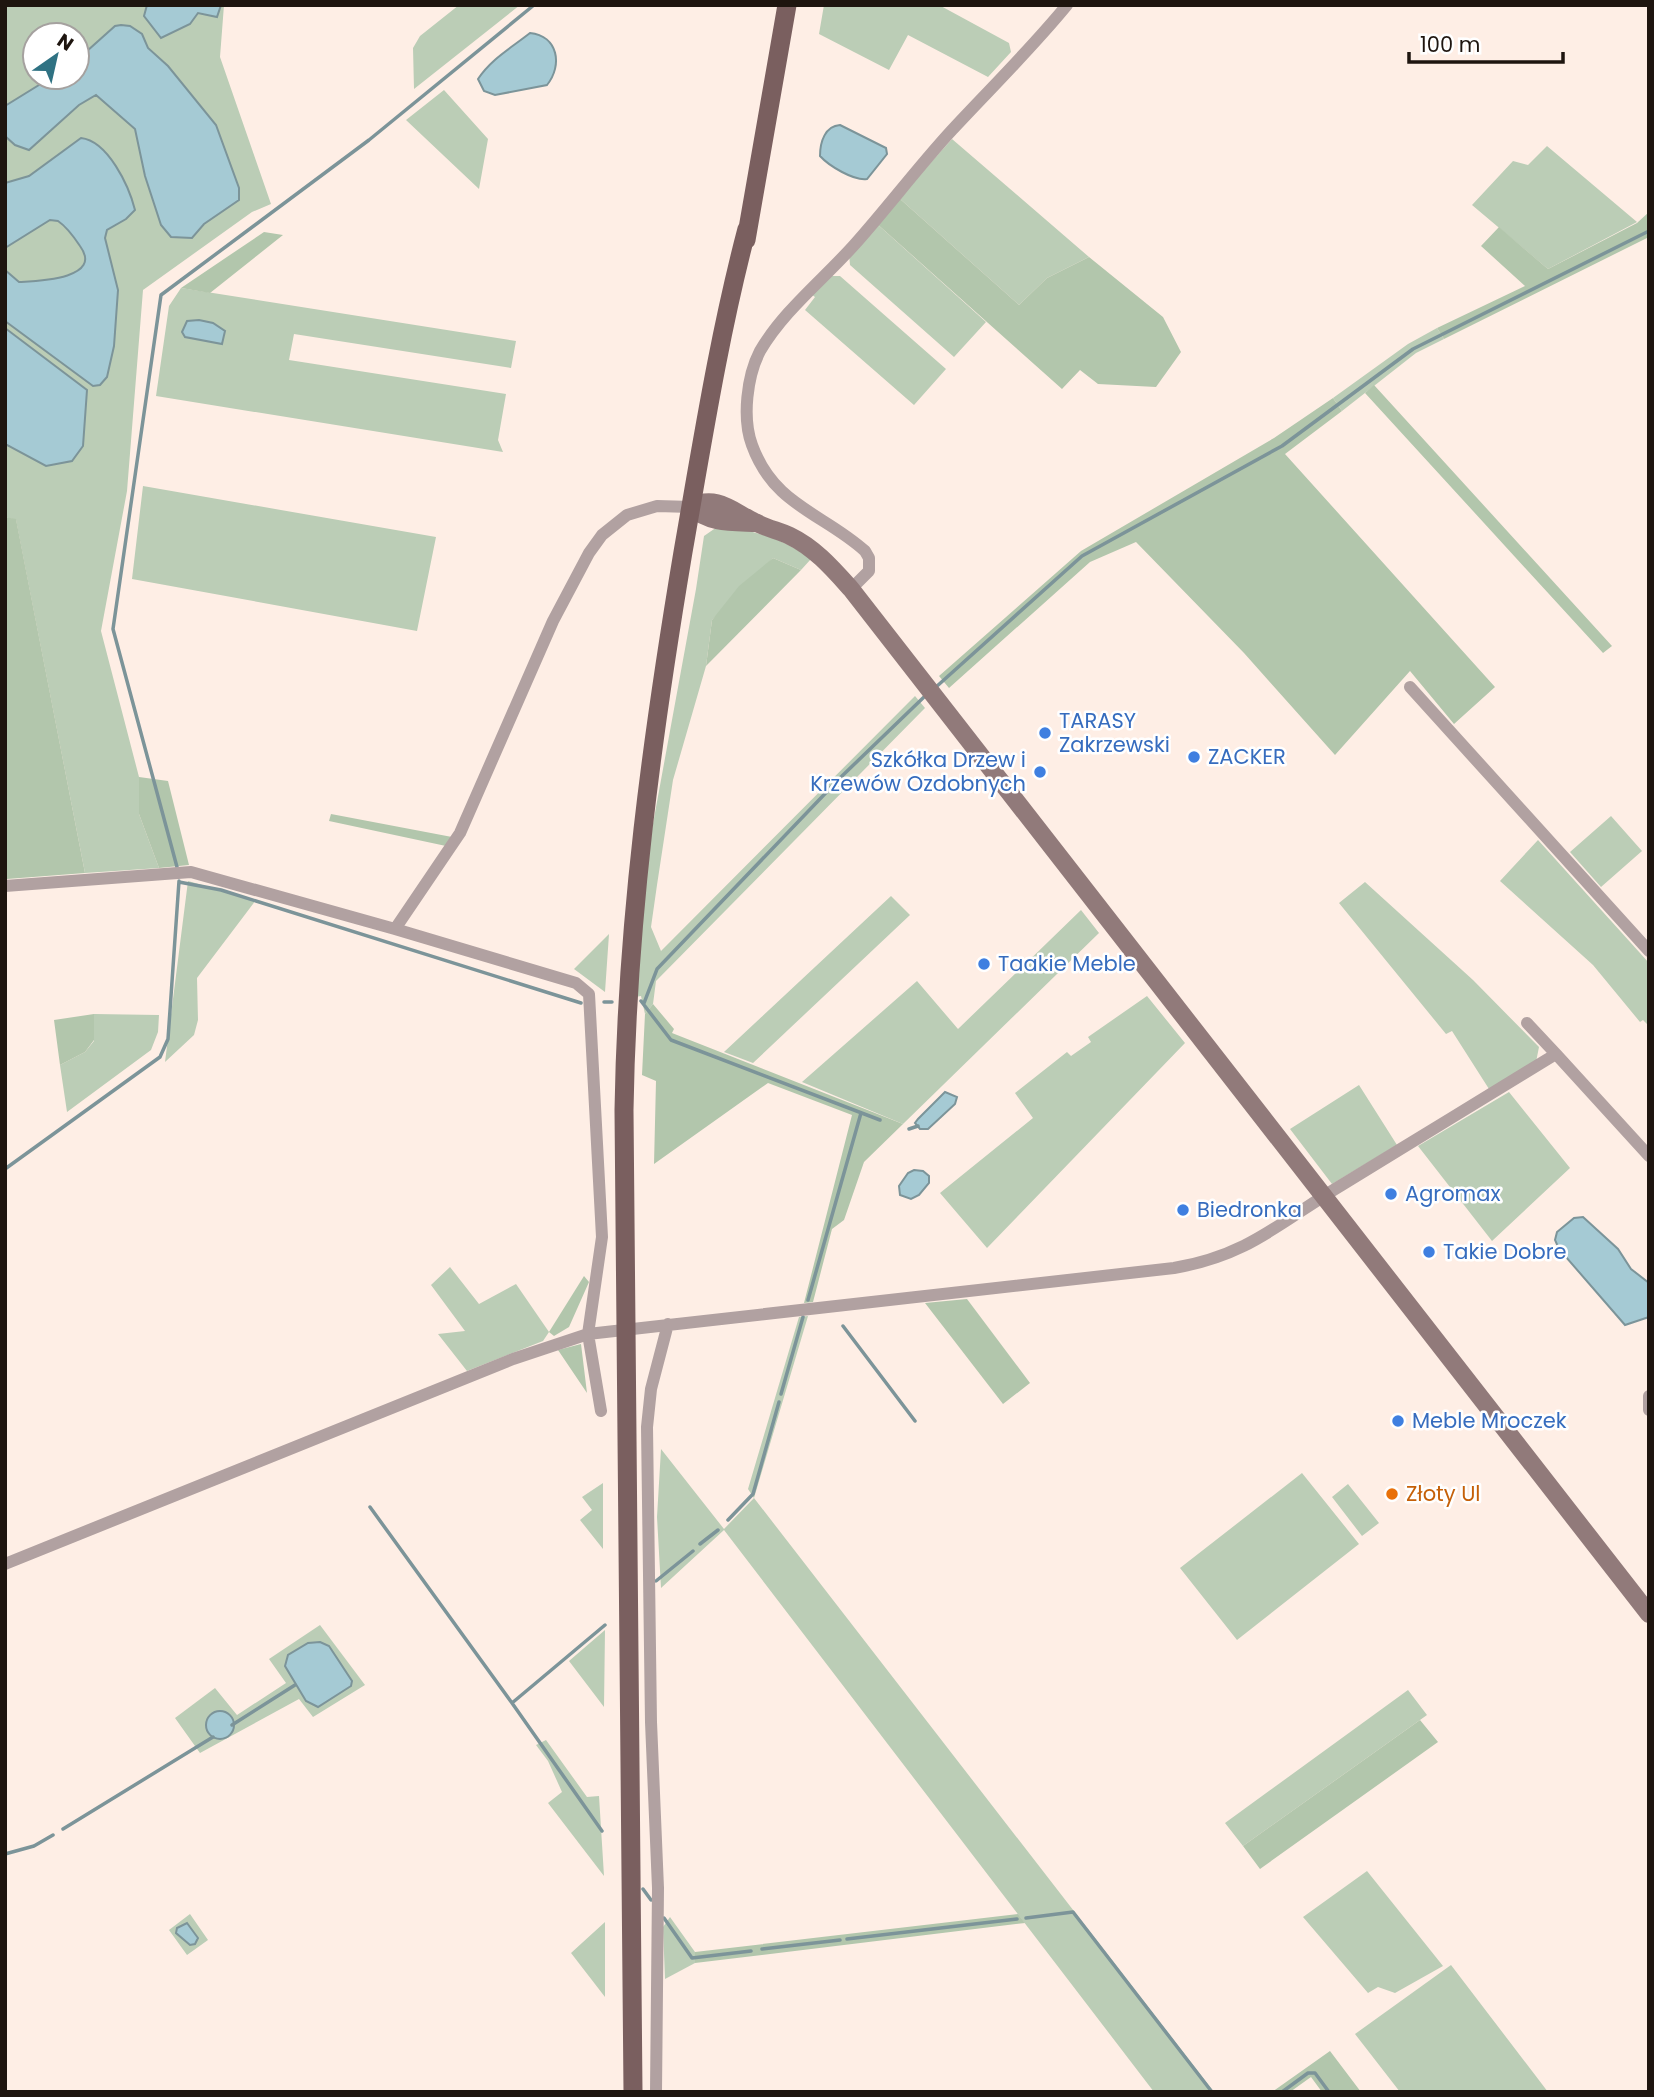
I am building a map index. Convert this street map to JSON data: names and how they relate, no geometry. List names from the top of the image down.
{
  "places": [
    "TARASY Zakrzewski",
    "ZACKER",
    "Szkółka Drzew i Krzewów Ozdobnych",
    "Taakie Meble",
    "Agromax",
    "Biedronka",
    "Takie Dobre",
    "Meble Mroczek",
    "Złoty Ul"
  ],
  "scale_bar": "100 m",
  "north": "top right"
}
